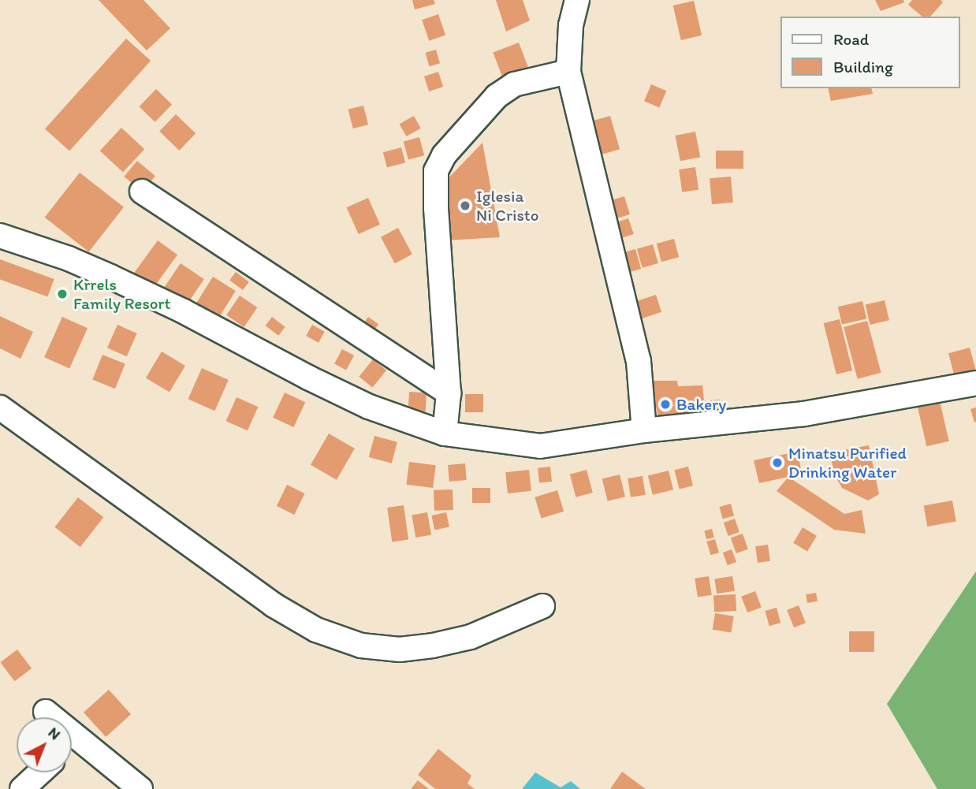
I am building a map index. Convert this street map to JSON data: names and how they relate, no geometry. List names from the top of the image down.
{
  "places": [
    "Iglesia Ni Cristo",
    "Krrels Family Resort",
    "Bakery",
    "Minatsu Purified Drinking Water"
  ],
  "legend": ["Road", "Building"],
  "north": "top right"
}
